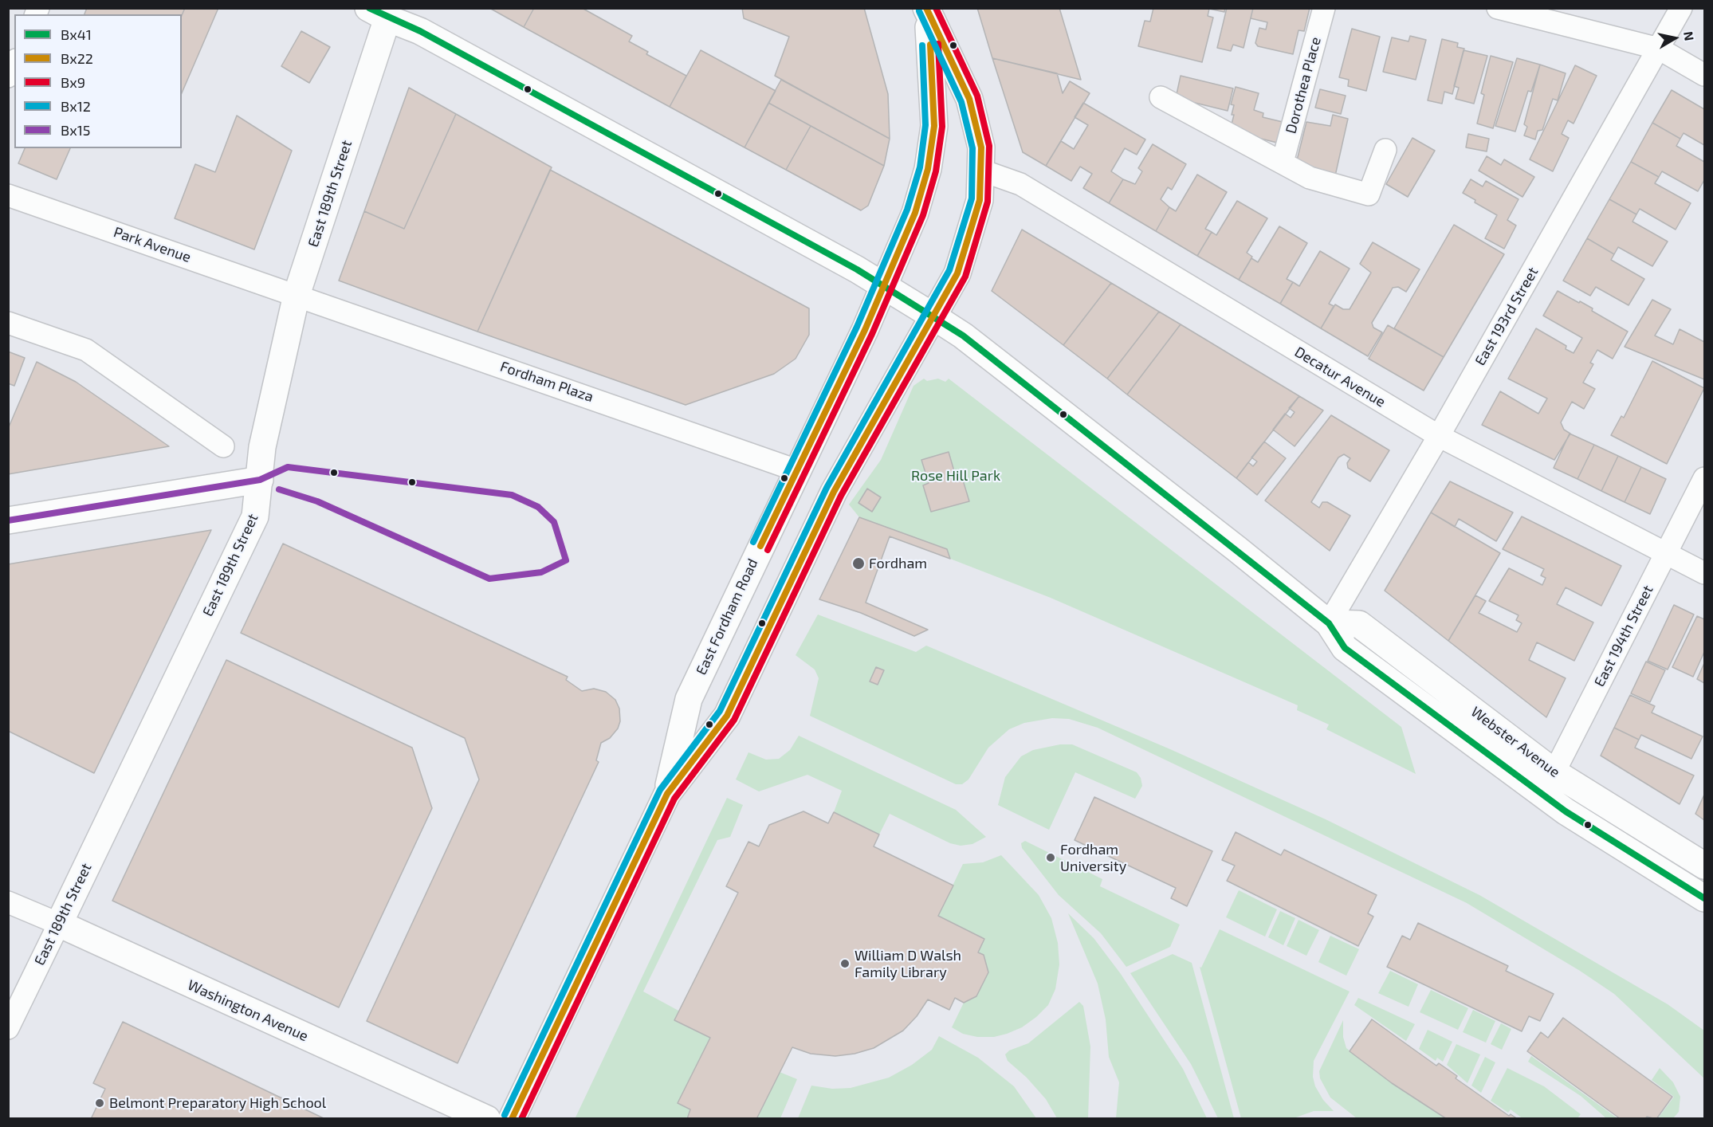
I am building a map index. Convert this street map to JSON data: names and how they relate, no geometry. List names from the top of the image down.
{
  "streets": {
    "main road": [
      "East 189th Street",
      "East Fordham Road",
      "Webster Avenue",
      "Washington Avenue"
    ],
    "street": [
      "Dorothea Place",
      "Park Avenue",
      "East 193rd Street",
      "Decatur Avenue",
      "Fordham Plaza",
      "East 194th Street"
    ]
  },
  "crossings": [
    ["East 189th Street", "Park Avenue"],
    ["East 189th Street", "Fordham Plaza"],
    ["East 189th Street", "Webster Avenue"],
    ["East 189th Street", "Washington Avenue"],
    ["Park Avenue", "Fordham Plaza"],
    ["East 193rd Street", "Decatur Avenue"],
    ["East 193rd Street", "Webster Avenue"],
    ["Decatur Avenue", "East Fordham Road"],
    ["Decatur Avenue", "East 194th Street"],
    ["Fordham Plaza", "East Fordham Road"],
    ["East Fordham Road", "Webster Avenue"],
    ["East 194th Street", "Webster Avenue"]
  ],
  "parks": ["Rose Hill Park"],
  "places": [
    "Fordham",
    "Fordham University",
    "William D Walsh Family Library",
    "Belmont Preparatory High School"
  ],
  "lines": [
    "transit line Bx41",
    "transit line Bx22",
    "transit line Bx9",
    "transit line Bx12",
    "transit line Bx15"
  ],
  "legend": [
    "Bx41",
    "Bx22",
    "Bx9",
    "Bx12",
    "Bx15"
  ],
  "north": "right"
}
